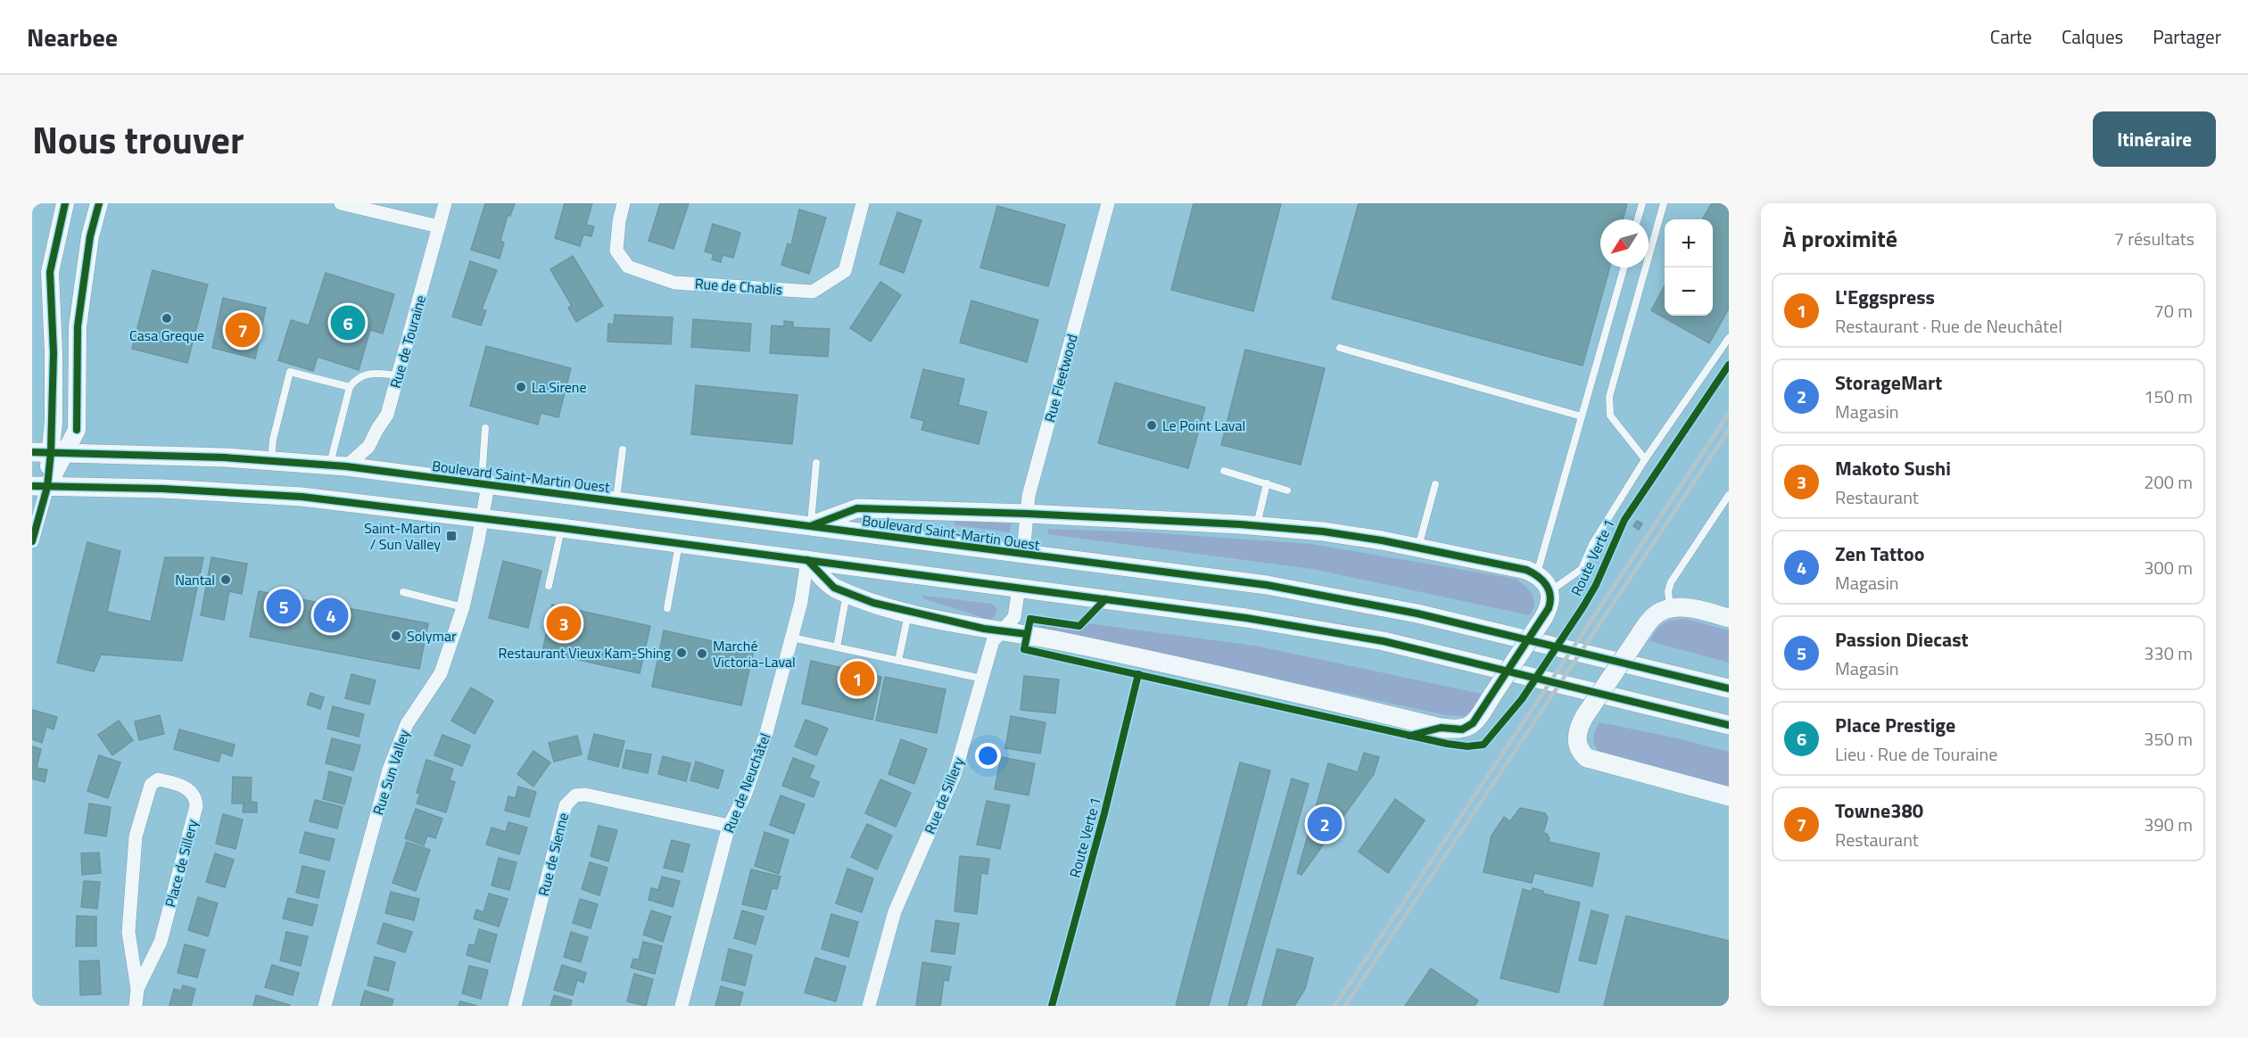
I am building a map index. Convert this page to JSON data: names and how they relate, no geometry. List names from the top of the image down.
{
  "streets": {
    "main road": ["Boulevard Saint-Martin Ouest"],
    "street": [
      "Rue de Chablis",
      "Rue de Touraine",
      "Rue Fleetwood",
      "Rue Sun Valley",
      "Rue de Neuchâtel",
      "Rue de Sillery",
      "Rue de Sienne",
      "Place de Sillery"
    ],
    "cycle path": ["Route Verte 1"]
  },
  "crossings": [
    ["Rue de Touraine", "Boulevard Saint-Martin Ouest"],
    ["Rue Fleetwood", "Boulevard Saint-Martin Ouest"],
    ["Boulevard Saint-Martin Ouest", "Rue Sun Valley"],
    ["Rue de Neuchâtel", "Rue de Sienne"]
  ],
  "places": {
    "other": [
      "Casa Greque",
      "La Sirene",
      "Le Point Laval",
      "Nantal",
      "Solymar",
      "Restaurant Vieux Kam-Shing",
      "Marché Victoria-Laval"
    ],
    "transit": ["Saint-Martin / Sun Valley"]
  },
  "north": "bottom left",
  "page": {
    "header": "Nearbee",
    "nav": ["Carte", "Calques", "Partager"],
    "title": "Nous trouver",
    "buttons": "Itinéraire",
    "heading": ["À proximité", "7 résultats"],
    "map_buttons": ["+", "−"],
    "list": [
      {
        "mark": "1",
        "name": "L'Eggspress",
        "note": "Restaurant · Rue de Neuchâtel",
        "value": "70 m"
      },
      {
        "mark": "2",
        "name": "StorageMart",
        "note": "Magasin",
        "value": "150 m"
      },
      {
        "mark": "3",
        "name": "Makoto Sushi",
        "note": "Restaurant",
        "value": "200 m"
      },
      {
        "mark": "4",
        "name": "Zen Tattoo",
        "note": "Magasin",
        "value": "300 m"
      },
      {
        "mark": "5",
        "name": "Passion Diecast",
        "note": "Magasin",
        "value": "330 m"
      },
      {
        "mark": "6",
        "name": "Place Prestige",
        "note": "Lieu · Rue de Touraine",
        "value": "350 m"
      },
      {
        "mark": "7",
        "name": "Towne380",
        "note": "Restaurant",
        "value": "390 m"
      }
    ],
    "pins": [
      "6",
      "7",
      "5",
      "4",
      "3",
      "1",
      "2"
    ]
  }
}
